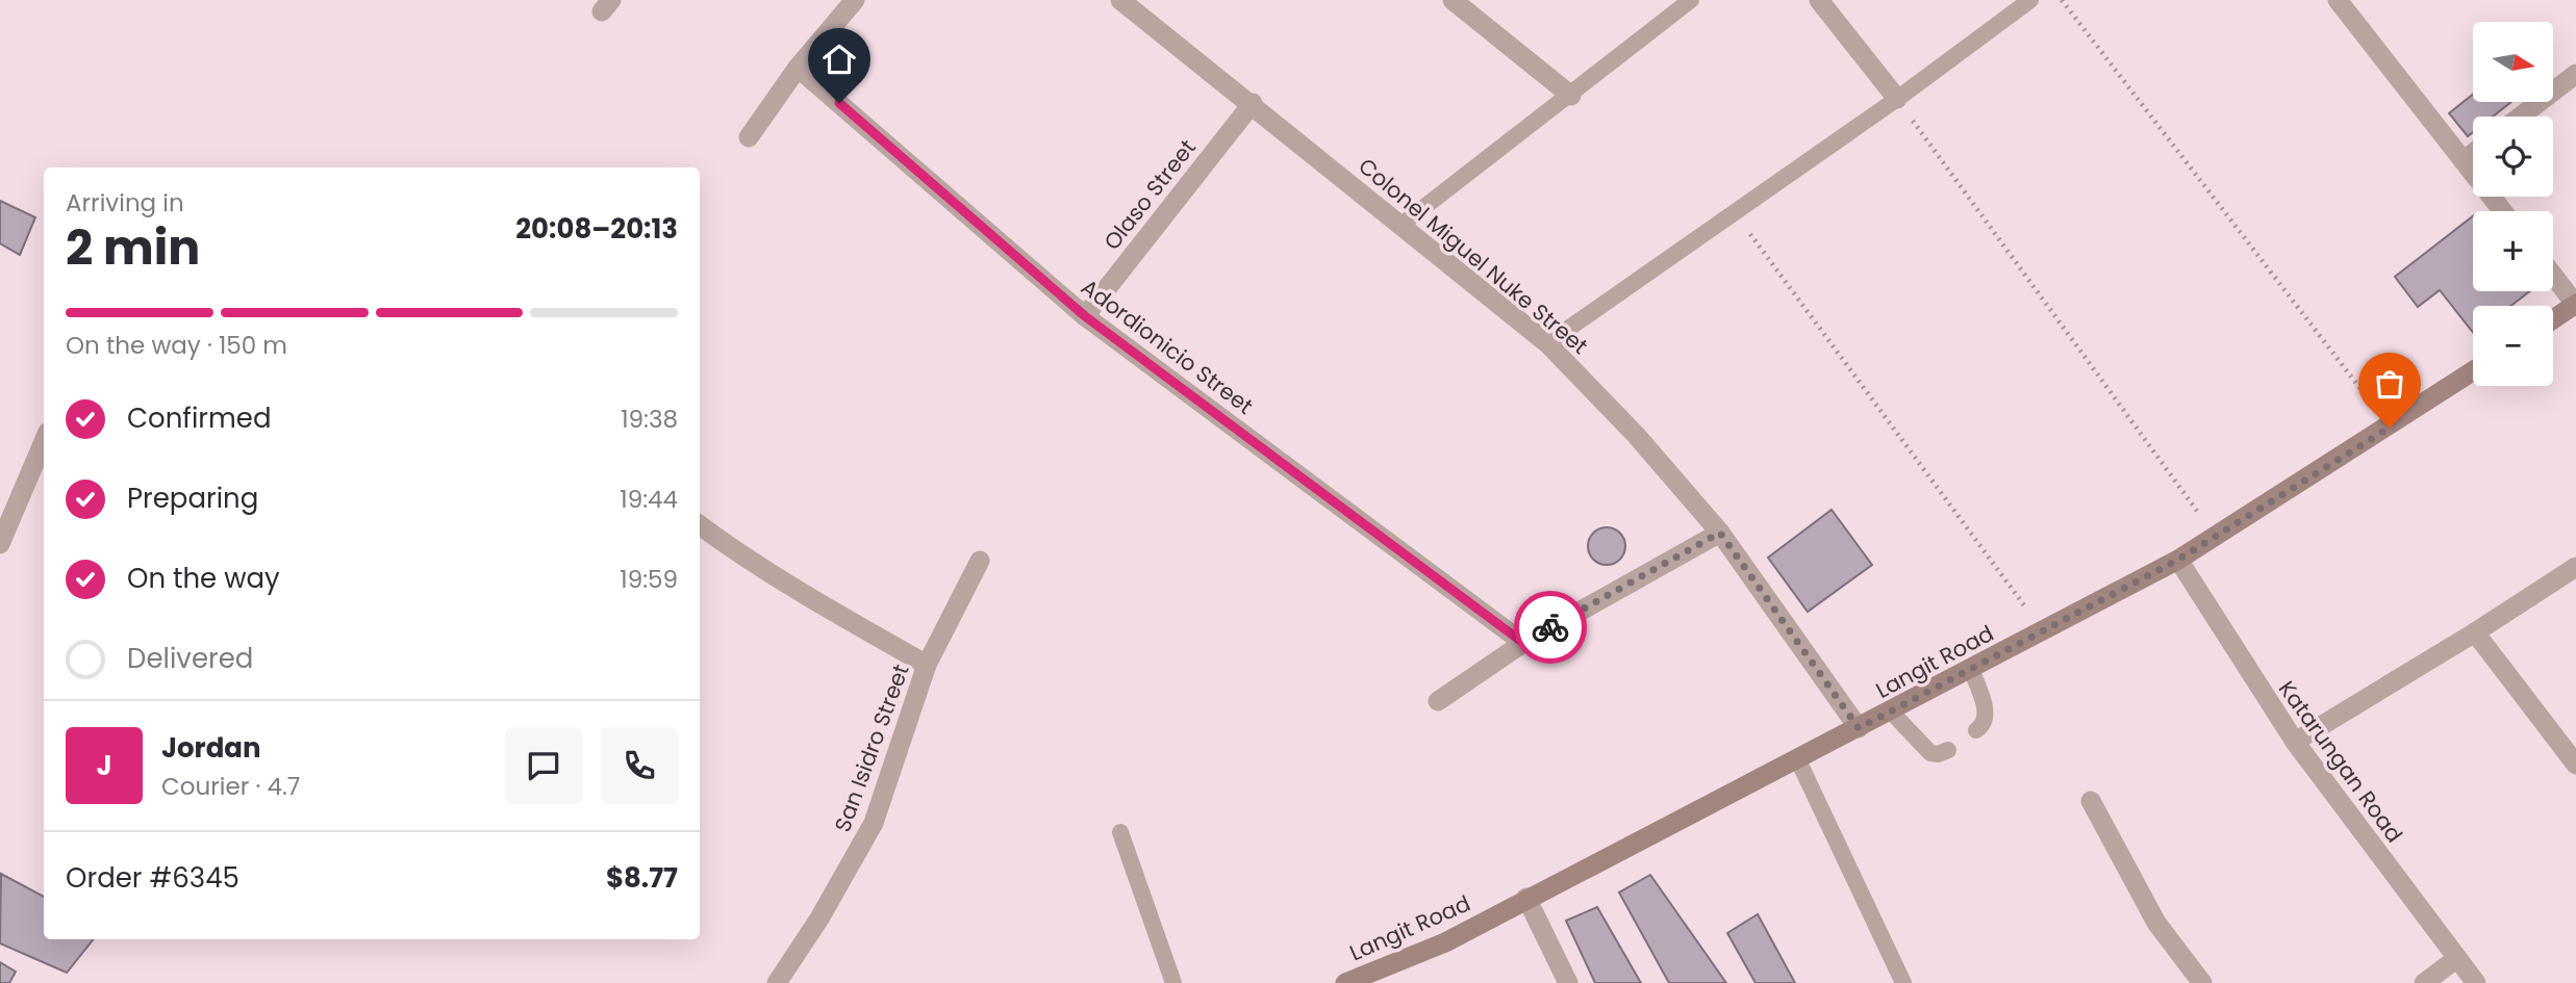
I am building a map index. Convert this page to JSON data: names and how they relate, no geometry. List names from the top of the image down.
{
  "streets": {
    "main road": ["Langit Road"],
    "street": [
      "Olaso Street",
      "Colonel Miguel Nuke Street",
      "Adordionicio Street",
      "San Isidro Street",
      "Katarungan Road"
    ]
  },
  "crossings": [
    ["Olaso Street", "Colonel Miguel Nuke Street"],
    ["Olaso Street", "Adordionicio Street"],
    ["Colonel Miguel Nuke Street", "Langit Road"],
    ["Langit Road", "Katarungan Road"]
  ],
  "north": "right",
  "page": {
    "map_buttons": ["+", "−"],
    "heading": ["2 min", "Arriving in", "20:08–20:13"],
    "panel": [
      "Jordan",
      "Courier · 4.7",
      "Order #6345",
      "$8.77"
    ],
    "bar": "On the way · 150 m",
    "list": [
      ["Confirmed", "19:38"],
      ["Preparing", "19:44"],
      ["On the way", "19:59"],
      "Delivered"
    ],
    "round": "J"
  }
}
